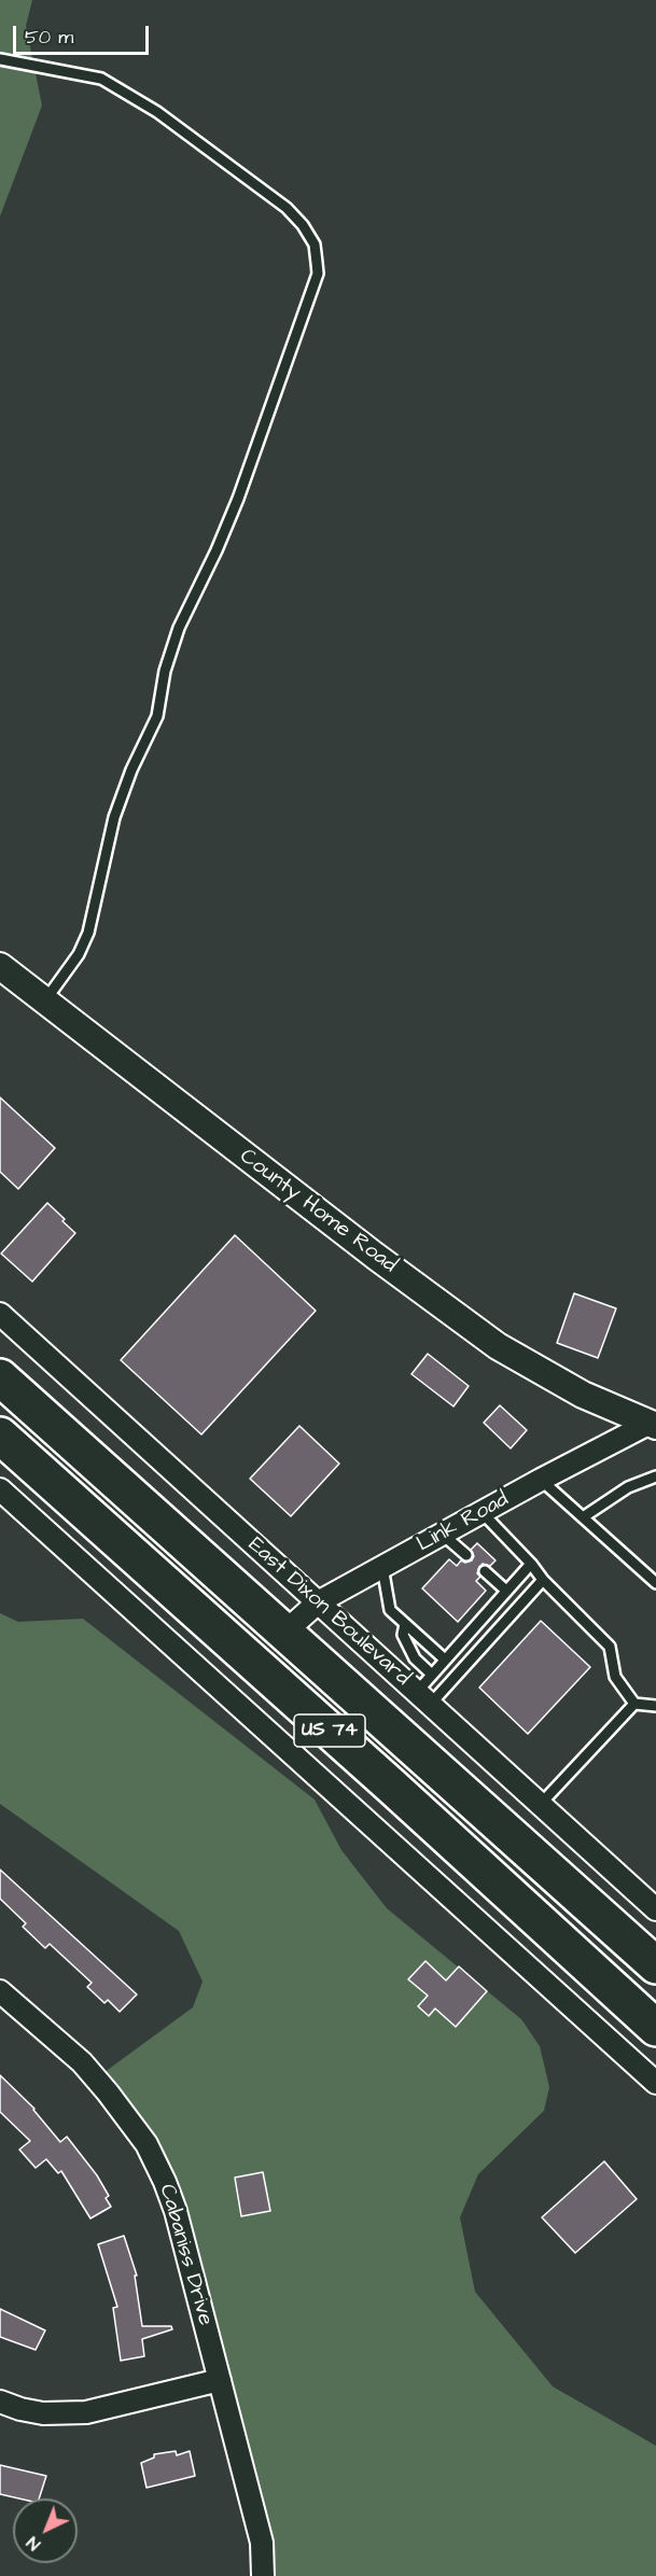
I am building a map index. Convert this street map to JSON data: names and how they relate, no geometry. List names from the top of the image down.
{
  "streets": {
    "highway": ["East Dixon Boulevard", "US 74"],
    "street": ["County Home Road", "Link Road", "Cabaniss Drive"]
  },
  "crossings": [
    ["County Home Road", "Link Road"],
    ["Link Road", "East Dixon Boulevard"]
  ],
  "scale_bar": "50 m",
  "north": "bottom left"
}
